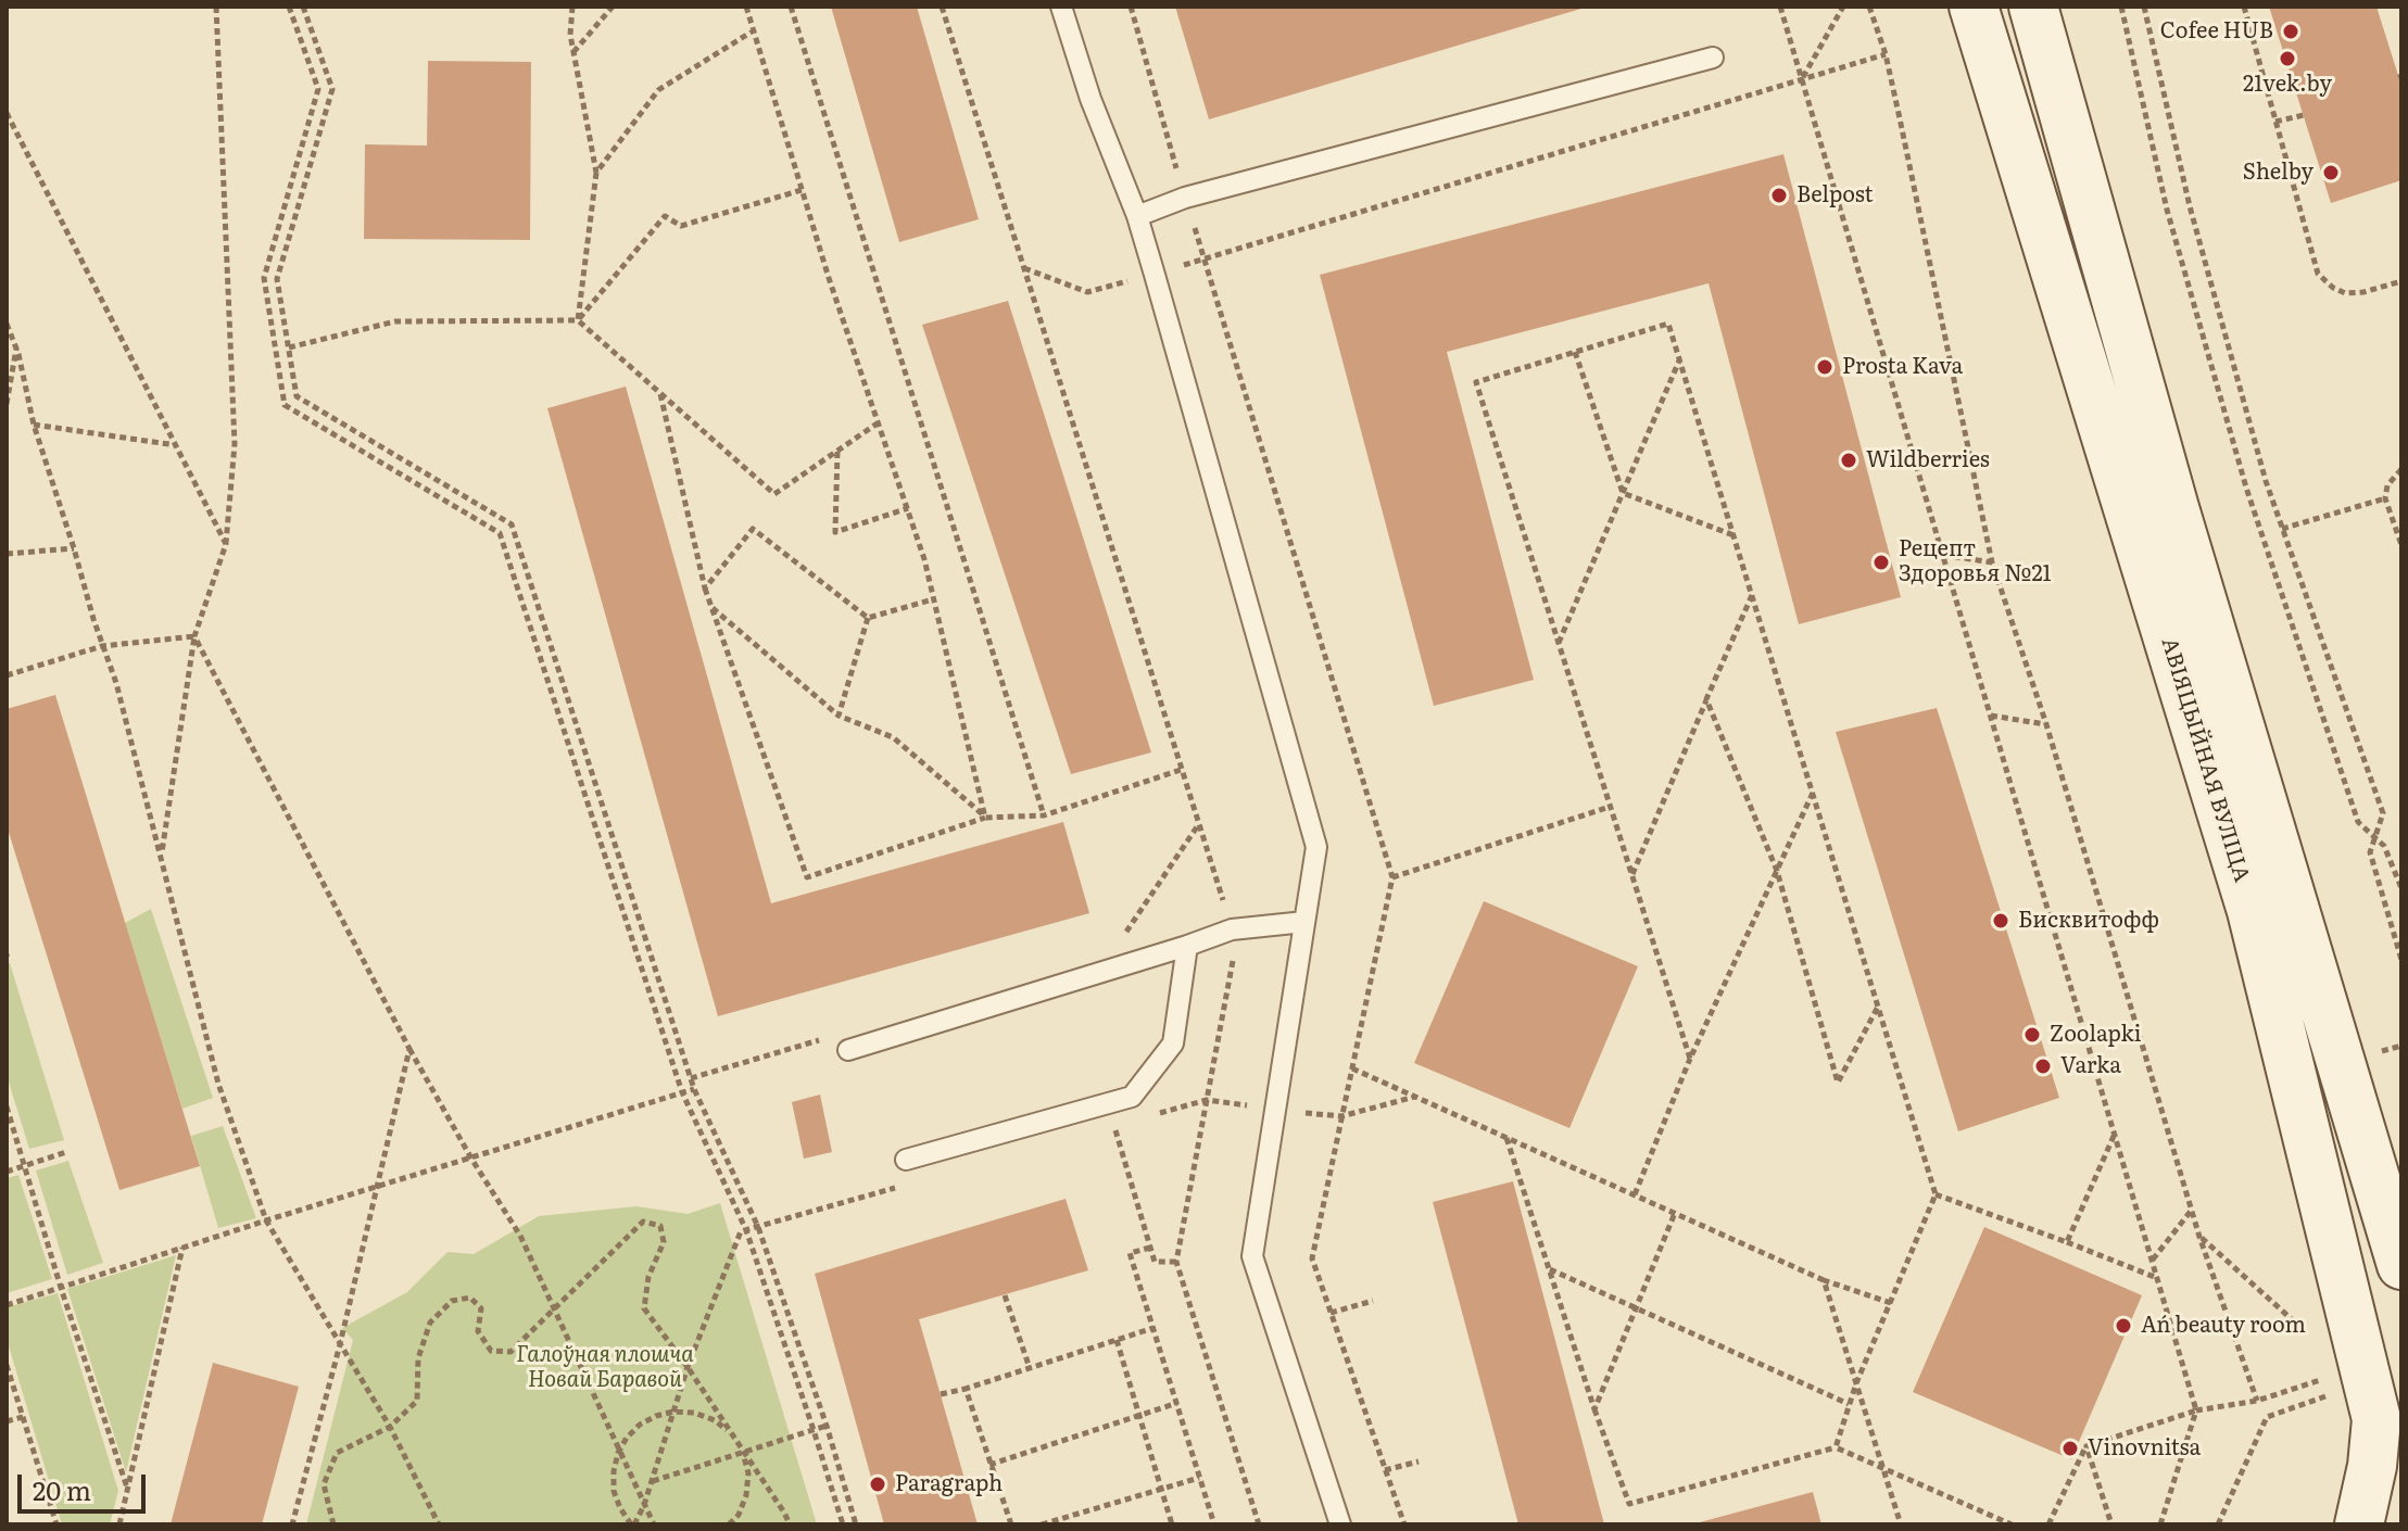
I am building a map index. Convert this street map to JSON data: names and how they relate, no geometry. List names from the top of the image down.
{
  "streets": {
    "main road": ["АВІЯЦЫЙНАЯ ВУЛІЦА"]
  },
  "parks": ["Галоўная плошча Новай Баравой"],
  "places": [
    "Cofee HUB",
    "21vek.by",
    "Shelby",
    "Belpost",
    "Prosta Kava",
    "Wildberries",
    "Рецепт Здоровья №21",
    "Бисквитофф",
    "Zoolapki",
    "Varka",
    "Ań beauty room",
    "Vinovnitsa",
    "Paragraph"
  ],
  "scale_bar": "20 m"
}
